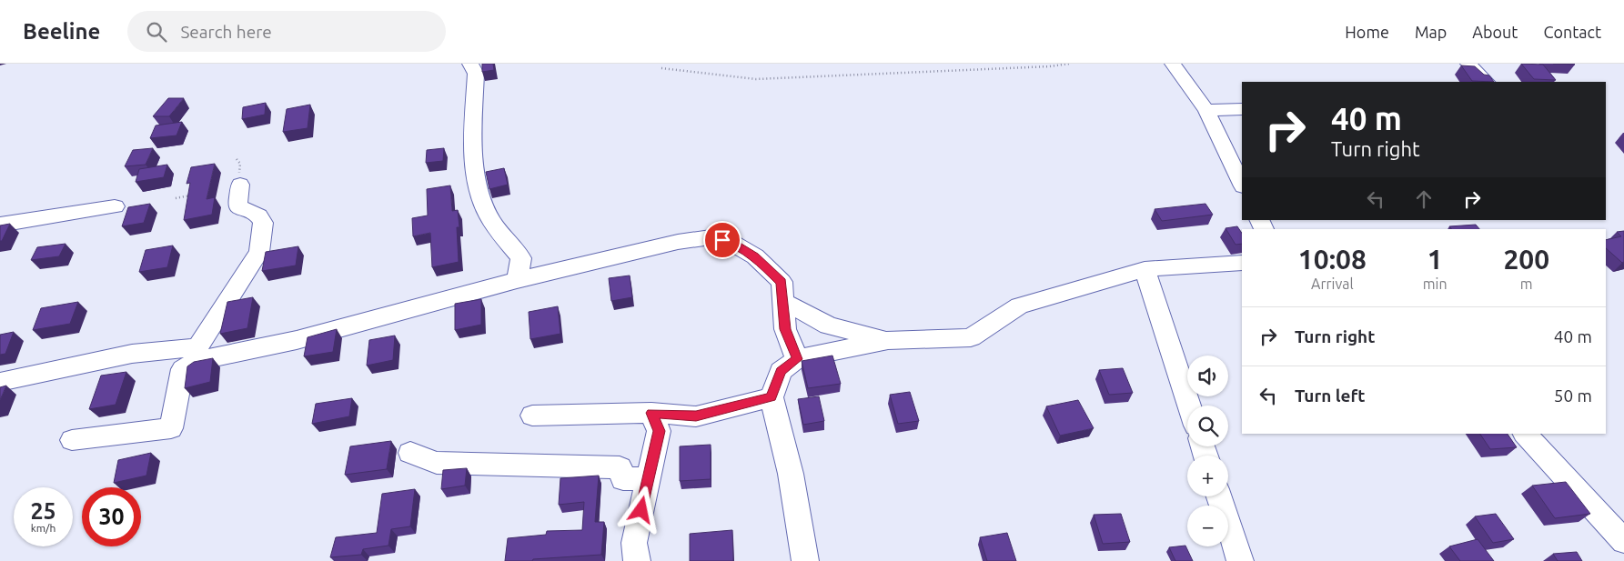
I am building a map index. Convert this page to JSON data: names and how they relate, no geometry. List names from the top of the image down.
{
  "page": {
    "header": "Beeline",
    "search": "Search here",
    "nav": [
      "Home",
      "Map",
      "About",
      "Contact"
    ],
    "turn": ["40 m", "Turn right"],
    "eta": [
      "10:08",
      "Arrival",
      "1",
      "min",
      "200",
      "m"
    ],
    "list": [
      {
        "name": "Turn right",
        "value": "40 m"
      },
      {
        "name": "Turn left",
        "value": "50 m"
      }
    ],
    "map_buttons": ["+", "−"],
    "speed": "25 km/h",
    "limit": "30"
  }
}
